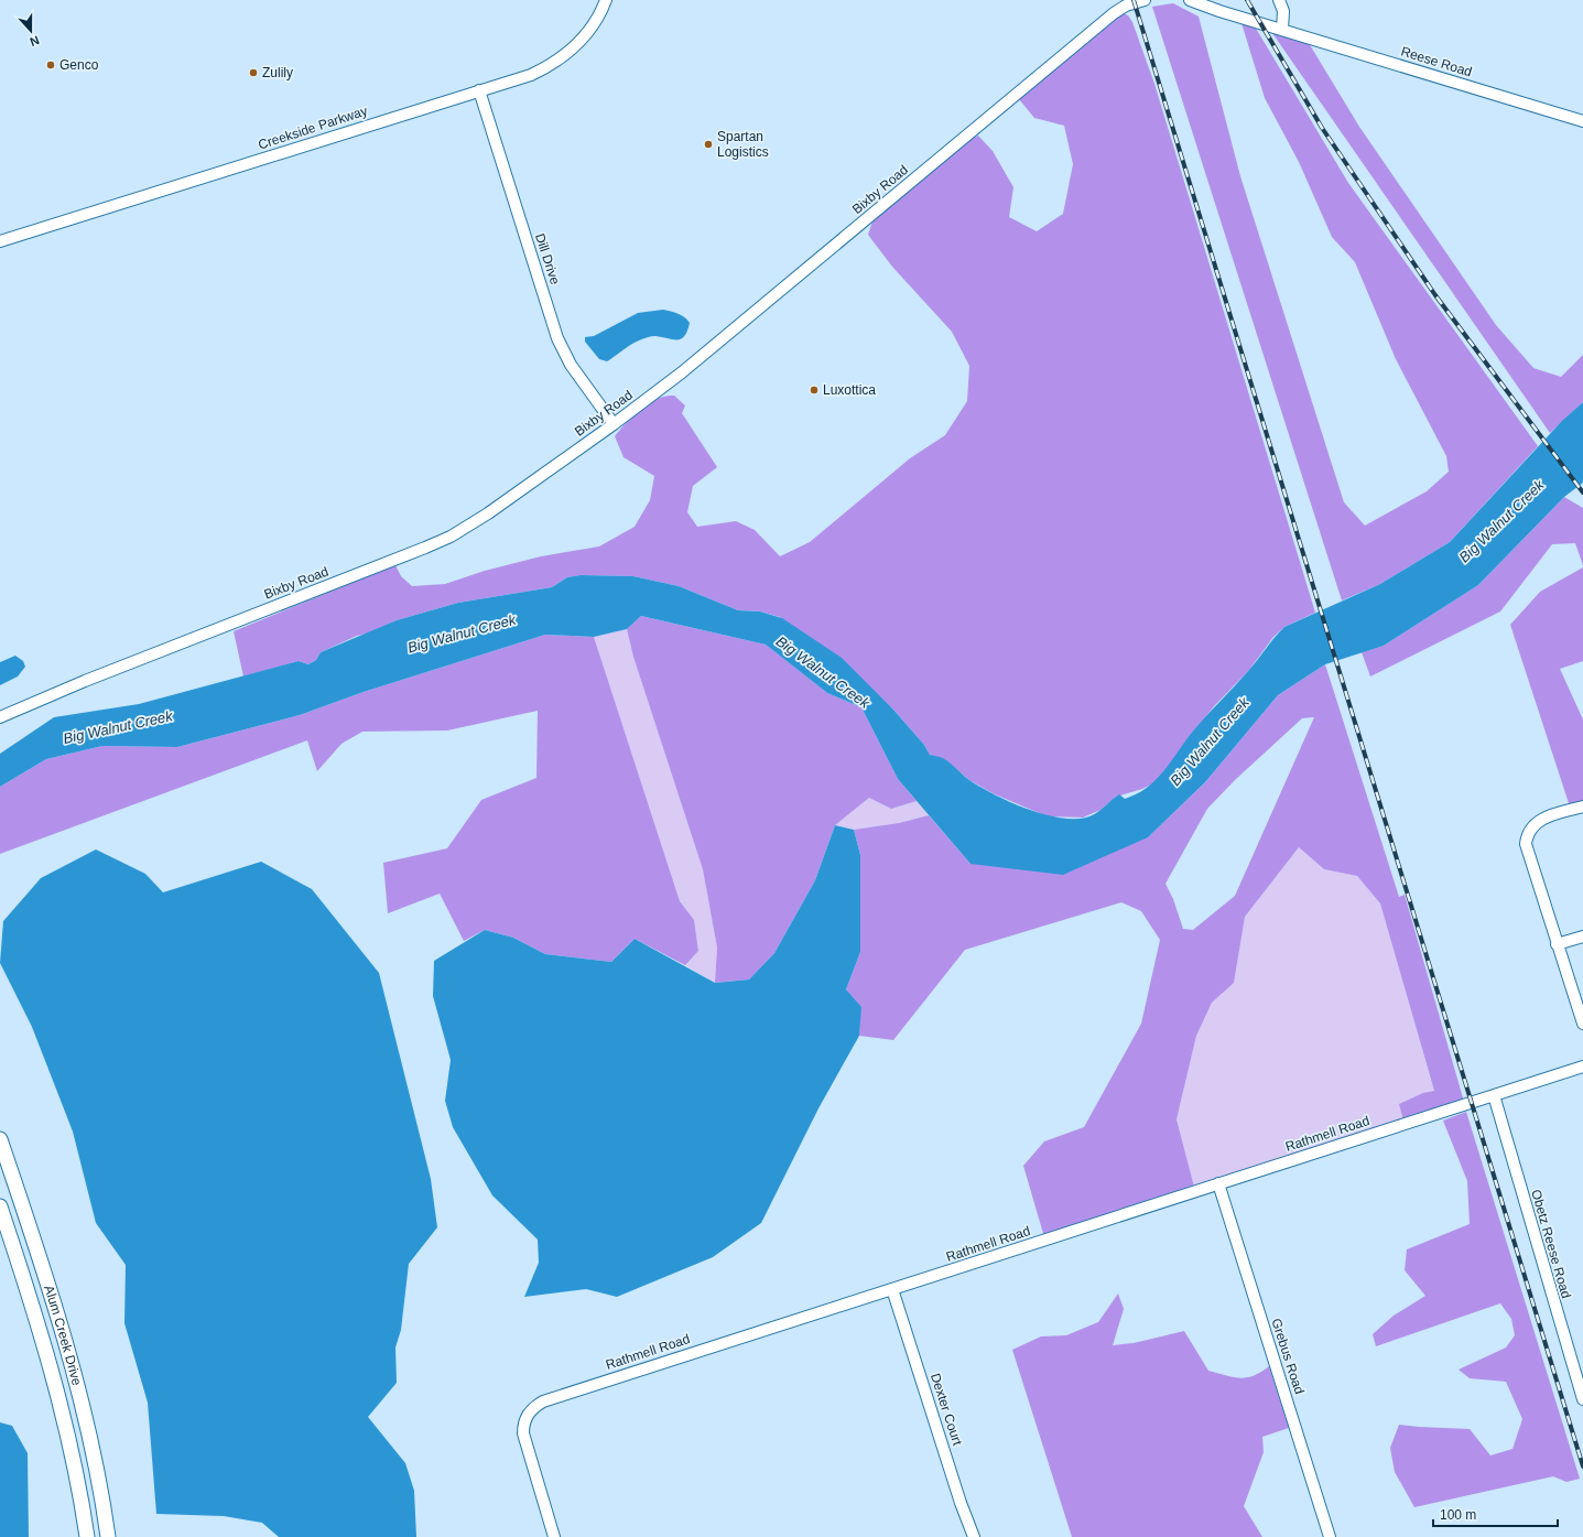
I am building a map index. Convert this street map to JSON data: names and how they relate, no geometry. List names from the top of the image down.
{
  "streets": {
    "main road": ["Alum Creek Drive"],
    "street": [
      "Reese Road",
      "Creekside Parkway",
      "Bixby Road",
      "Dill Drive",
      "Rathmell Road",
      "Obetz Reese Road",
      "Grebus Road",
      "Dexter Court"
    ]
  },
  "crossings": [
    ["Creekside Parkway", "Dill Drive"],
    ["Bixby Road", "Dill Drive"],
    ["Rathmell Road", "Obetz Reese Road"],
    ["Rathmell Road", "Grebus Road"],
    ["Rathmell Road", "Dexter Court"]
  ],
  "water": ["Big Walnut Creek"],
  "places": [
    "Genco",
    "Zulily",
    "Spartan Logistics",
    "Luxottica"
  ],
  "scale_bar": "100 m",
  "north": "bottom"
}
